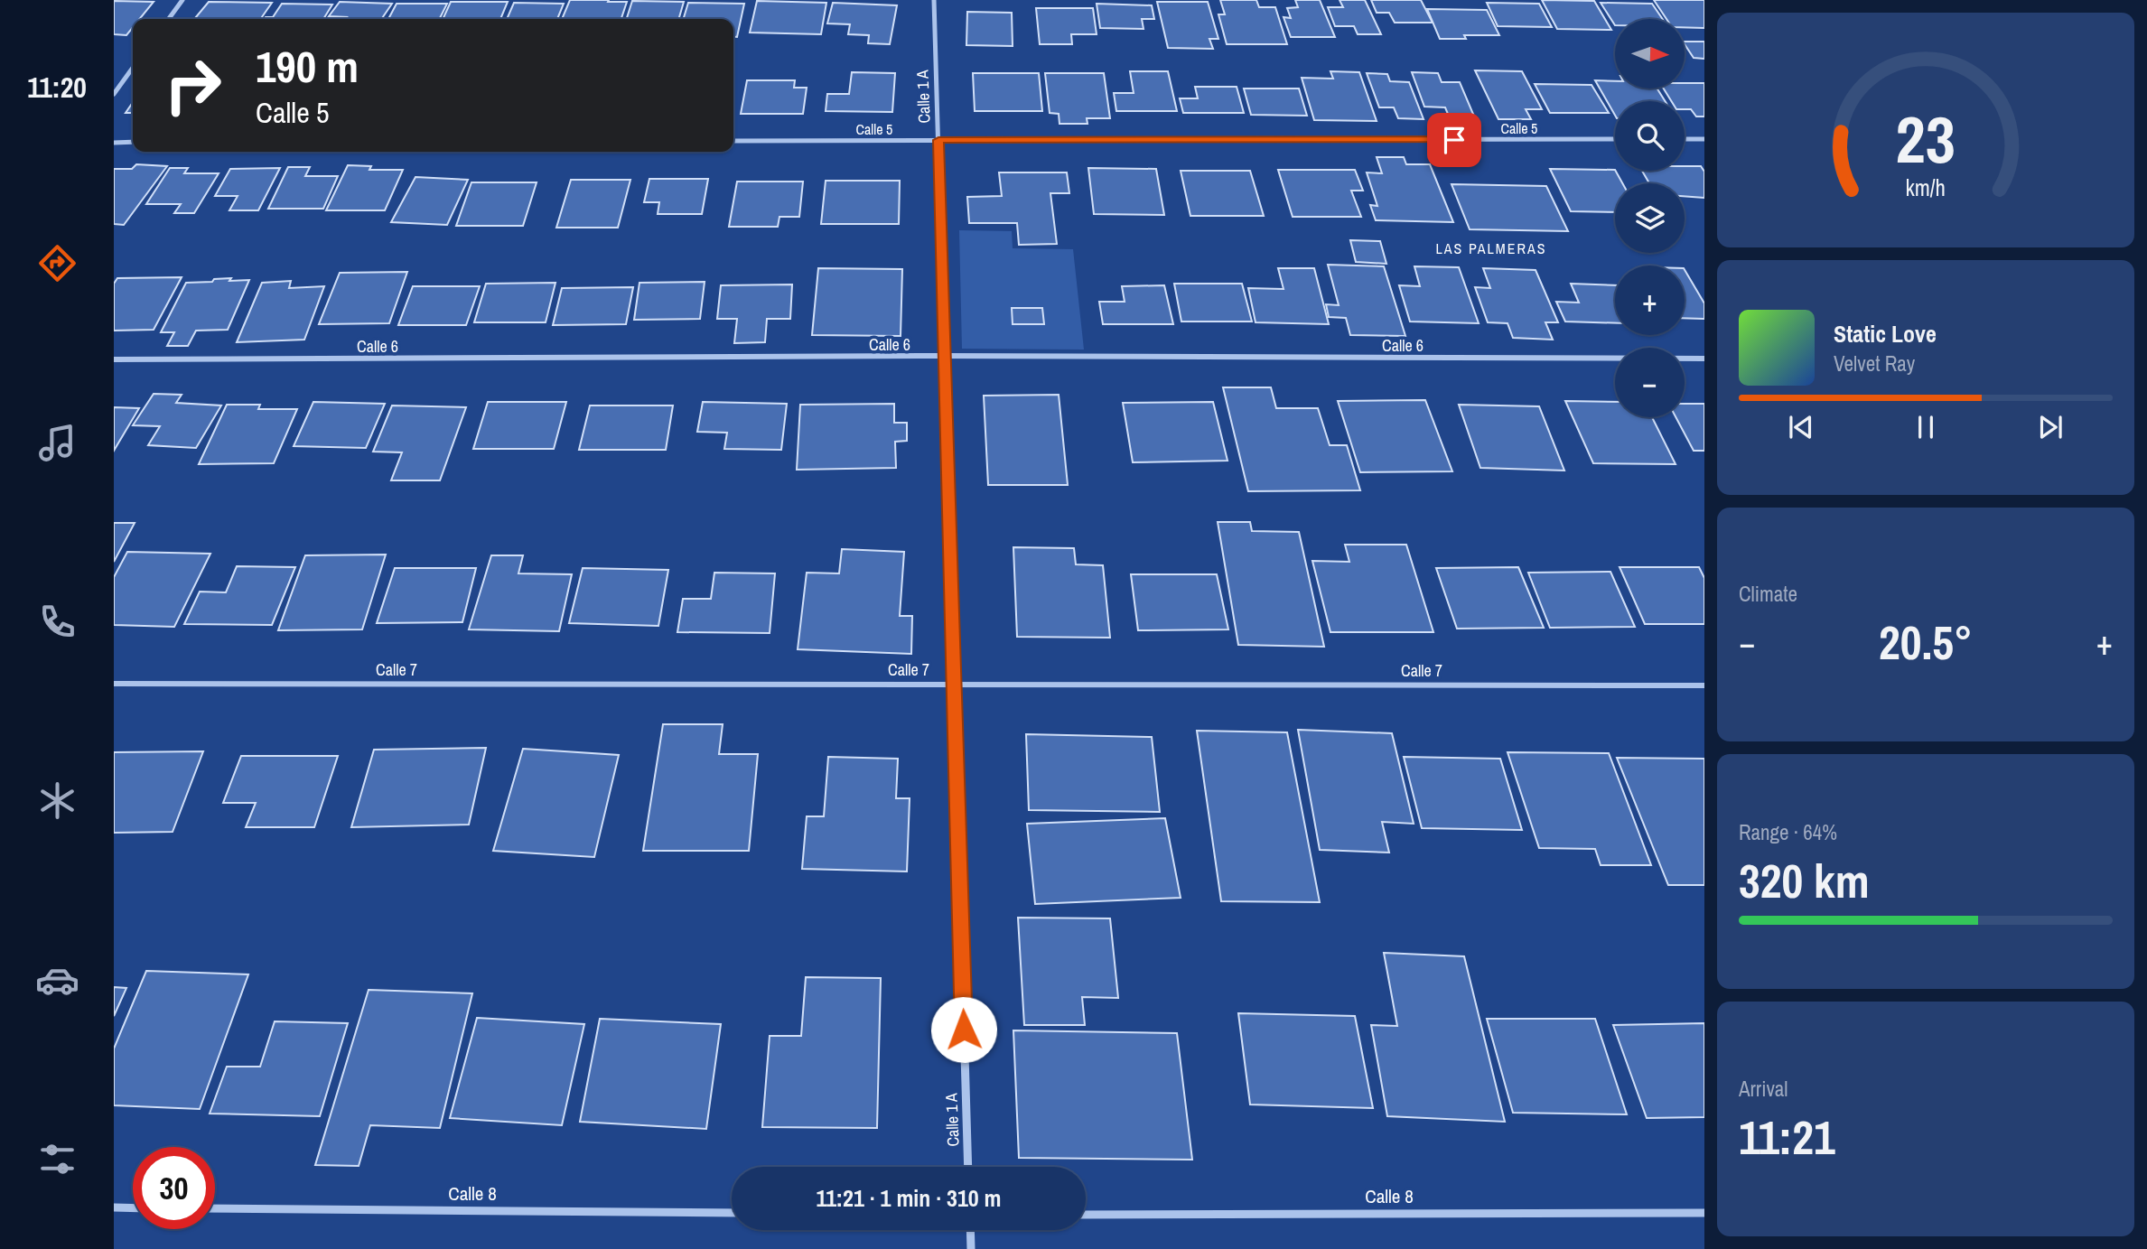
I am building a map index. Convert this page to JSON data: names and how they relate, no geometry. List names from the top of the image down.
{
  "streets": {
    "street": [
      "Calle 1 A",
      "Calle 5",
      "Calle 6",
      "Calle 7",
      "Calle 8"
    ]
  },
  "crossings": [
    ["Calle 1 A", "Calle 5"],
    ["Calle 1 A", "Calle 6"],
    ["Calle 1 A", "Calle 7"]
  ],
  "districts": ["LAS PALMERAS"],
  "north": "right",
  "page": {
    "tabs": "11:20",
    "map_buttons": ["+", "−"],
    "turn": ["190 m", "Calle 5"],
    "song": ["Static Love", "Velvet Ray"],
    "tile": [
      "Climate",
      ["Range · 64%", "320 km"],
      ["Arrival", "11:21"]
    ],
    "heat": ["−", "20.5°", "+"],
    "limit": "30",
    "trip": "11:21 · 1 min · 310 m",
    "gauge": ["23", "km/h"]
  }
}
